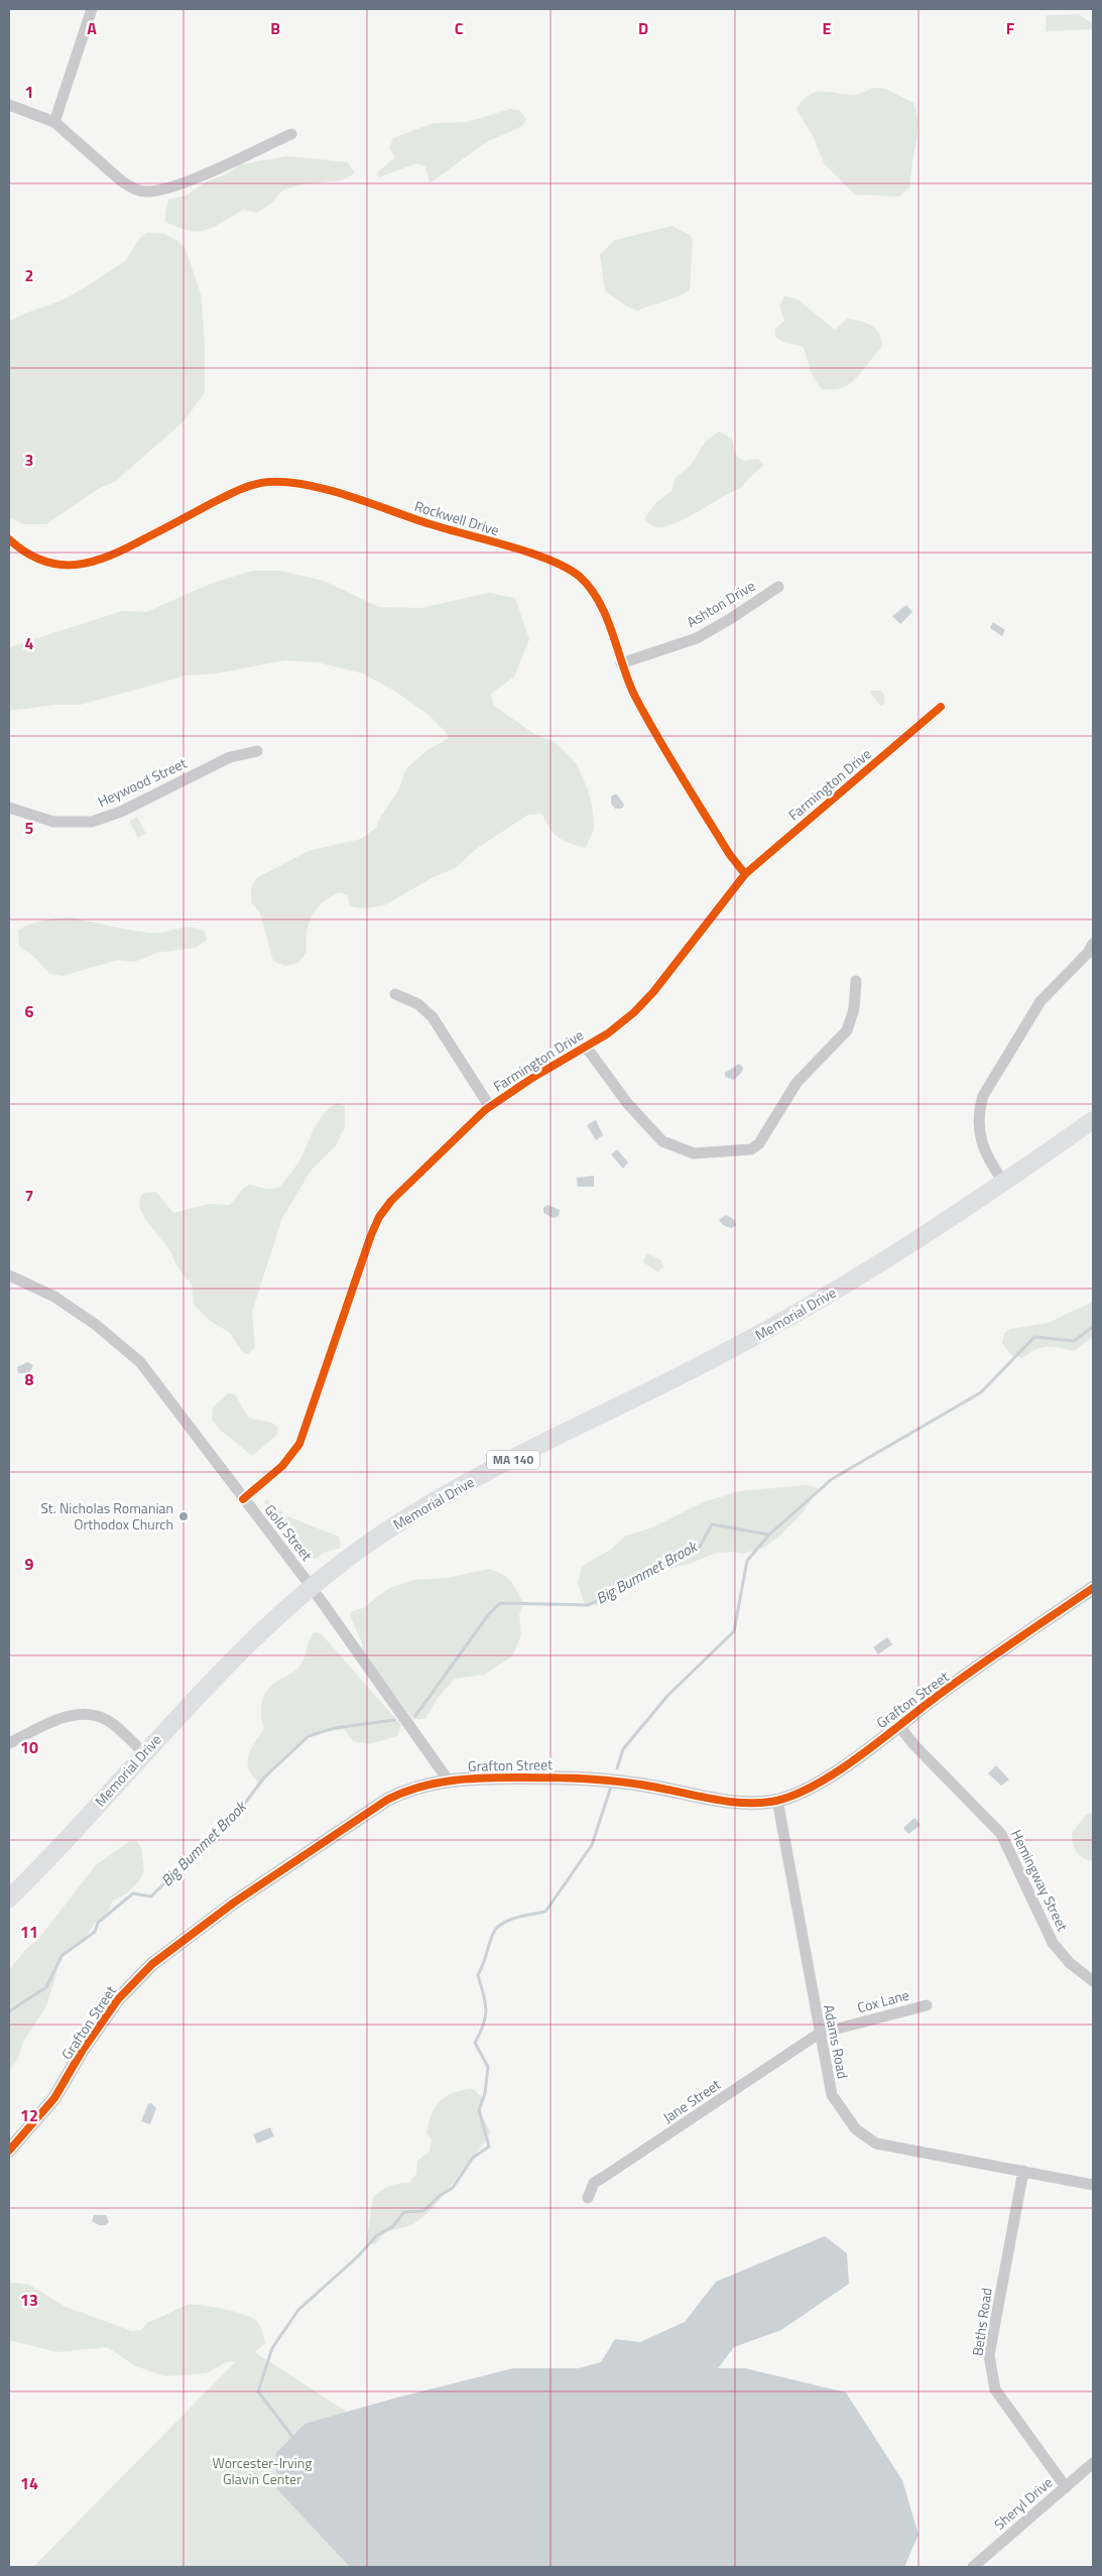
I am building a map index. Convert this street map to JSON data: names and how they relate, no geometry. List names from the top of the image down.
{
  "streets": {
    "main road": ["Memorial Drive", "MA 140"],
    "street": [
      "Rockwell Drive",
      "Ashton Drive",
      "Heywood Street",
      "Farmington Drive",
      "Gold Street",
      "Grafton Street",
      "Hemingway Street",
      "Cox Lane",
      "Adams Road",
      "Jane Street",
      "Beths Road",
      "Sheryl Drive"
    ]
  },
  "crossings": [
    ["Rockwell Drive", "Ashton Drive"],
    ["Rockwell Drive", "Farmington Drive"],
    ["Farmington Drive", "Gold Street"],
    ["Memorial Drive", "Gold Street"],
    ["Gold Street", "Grafton Street"],
    ["Grafton Street", "Hemingway Street"],
    ["Grafton Street", "Adams Road"],
    ["Cox Lane", "Adams Road"],
    ["Cox Lane", "Jane Street"],
    ["Adams Road", "Jane Street"],
    ["Adams Road", "Beths Road"],
    ["Beths Road", "Sheryl Drive"]
  ],
  "water": ["Big Bummet Brook"],
  "parks": ["Worcester-Irving Glavin Center"],
  "places": ["St. Nicholas Romanian Orthodox Church"],
  "grid": {
    "columns": [
      "A",
      "B",
      "C",
      "D",
      "E",
      "F"
    ],
    "rows": [
      "1",
      "2",
      "3",
      "4",
      "5",
      "6",
      "7",
      "8",
      "9",
      "10",
      "11",
      "12",
      "13",
      "14"
    ]
  }
}
